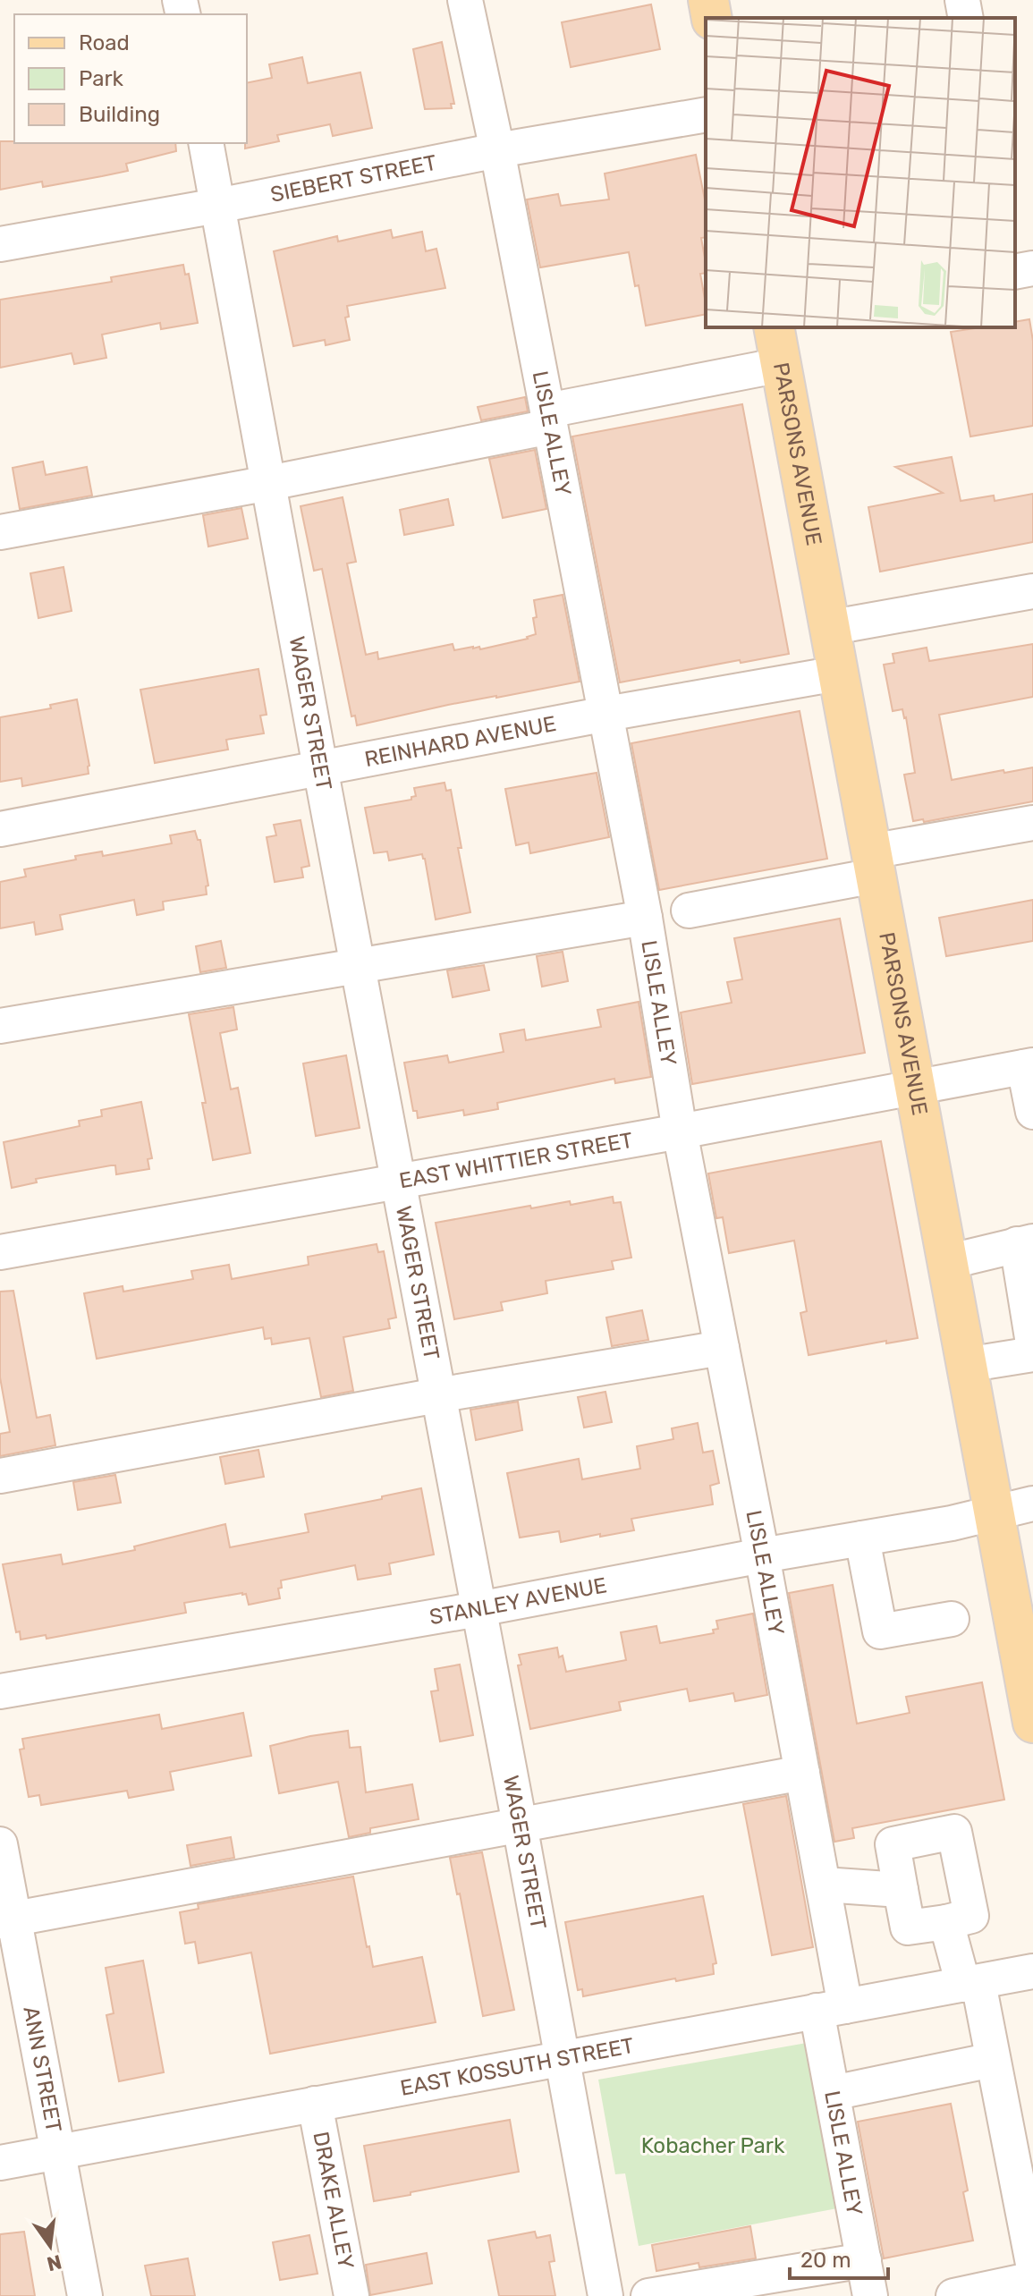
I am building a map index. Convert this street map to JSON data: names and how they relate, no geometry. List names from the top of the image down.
{
  "streets": {
    "main road": ["PARSONS AVENUE"],
    "street": [
      "SIEBERT STREET",
      "LISLE ALLEY",
      "WAGER STREET",
      "REINHARD AVENUE",
      "EAST WHITTIER STREET",
      "STANLEY AVENUE",
      "EAST KOSSUTH STREET",
      "ANN STREET",
      "DRAKE ALLEY"
    ]
  },
  "crossings": [
    ["SIEBERT STREET", "LISLE ALLEY"],
    ["SIEBERT STREET", "WAGER STREET"],
    ["LISLE ALLEY", "REINHARD AVENUE"],
    ["LISLE ALLEY", "EAST WHITTIER STREET"],
    ["LISLE ALLEY", "STANLEY AVENUE"],
    ["LISLE ALLEY", "EAST KOSSUTH STREET"],
    ["PARSONS AVENUE", "REINHARD AVENUE"],
    ["PARSONS AVENUE", "EAST WHITTIER STREET"],
    ["PARSONS AVENUE", "STANLEY AVENUE"],
    ["WAGER STREET", "REINHARD AVENUE"],
    ["WAGER STREET", "EAST WHITTIER STREET"],
    ["WAGER STREET", "STANLEY AVENUE"],
    ["WAGER STREET", "EAST KOSSUTH STREET"],
    ["EAST KOSSUTH STREET", "ANN STREET"],
    ["EAST KOSSUTH STREET", "DRAKE ALLEY"]
  ],
  "parks": ["Kobacher Park"],
  "legend": ["Road", "Park", "Building"],
  "scale_bar": "20 m",
  "north": "bottom"
}
